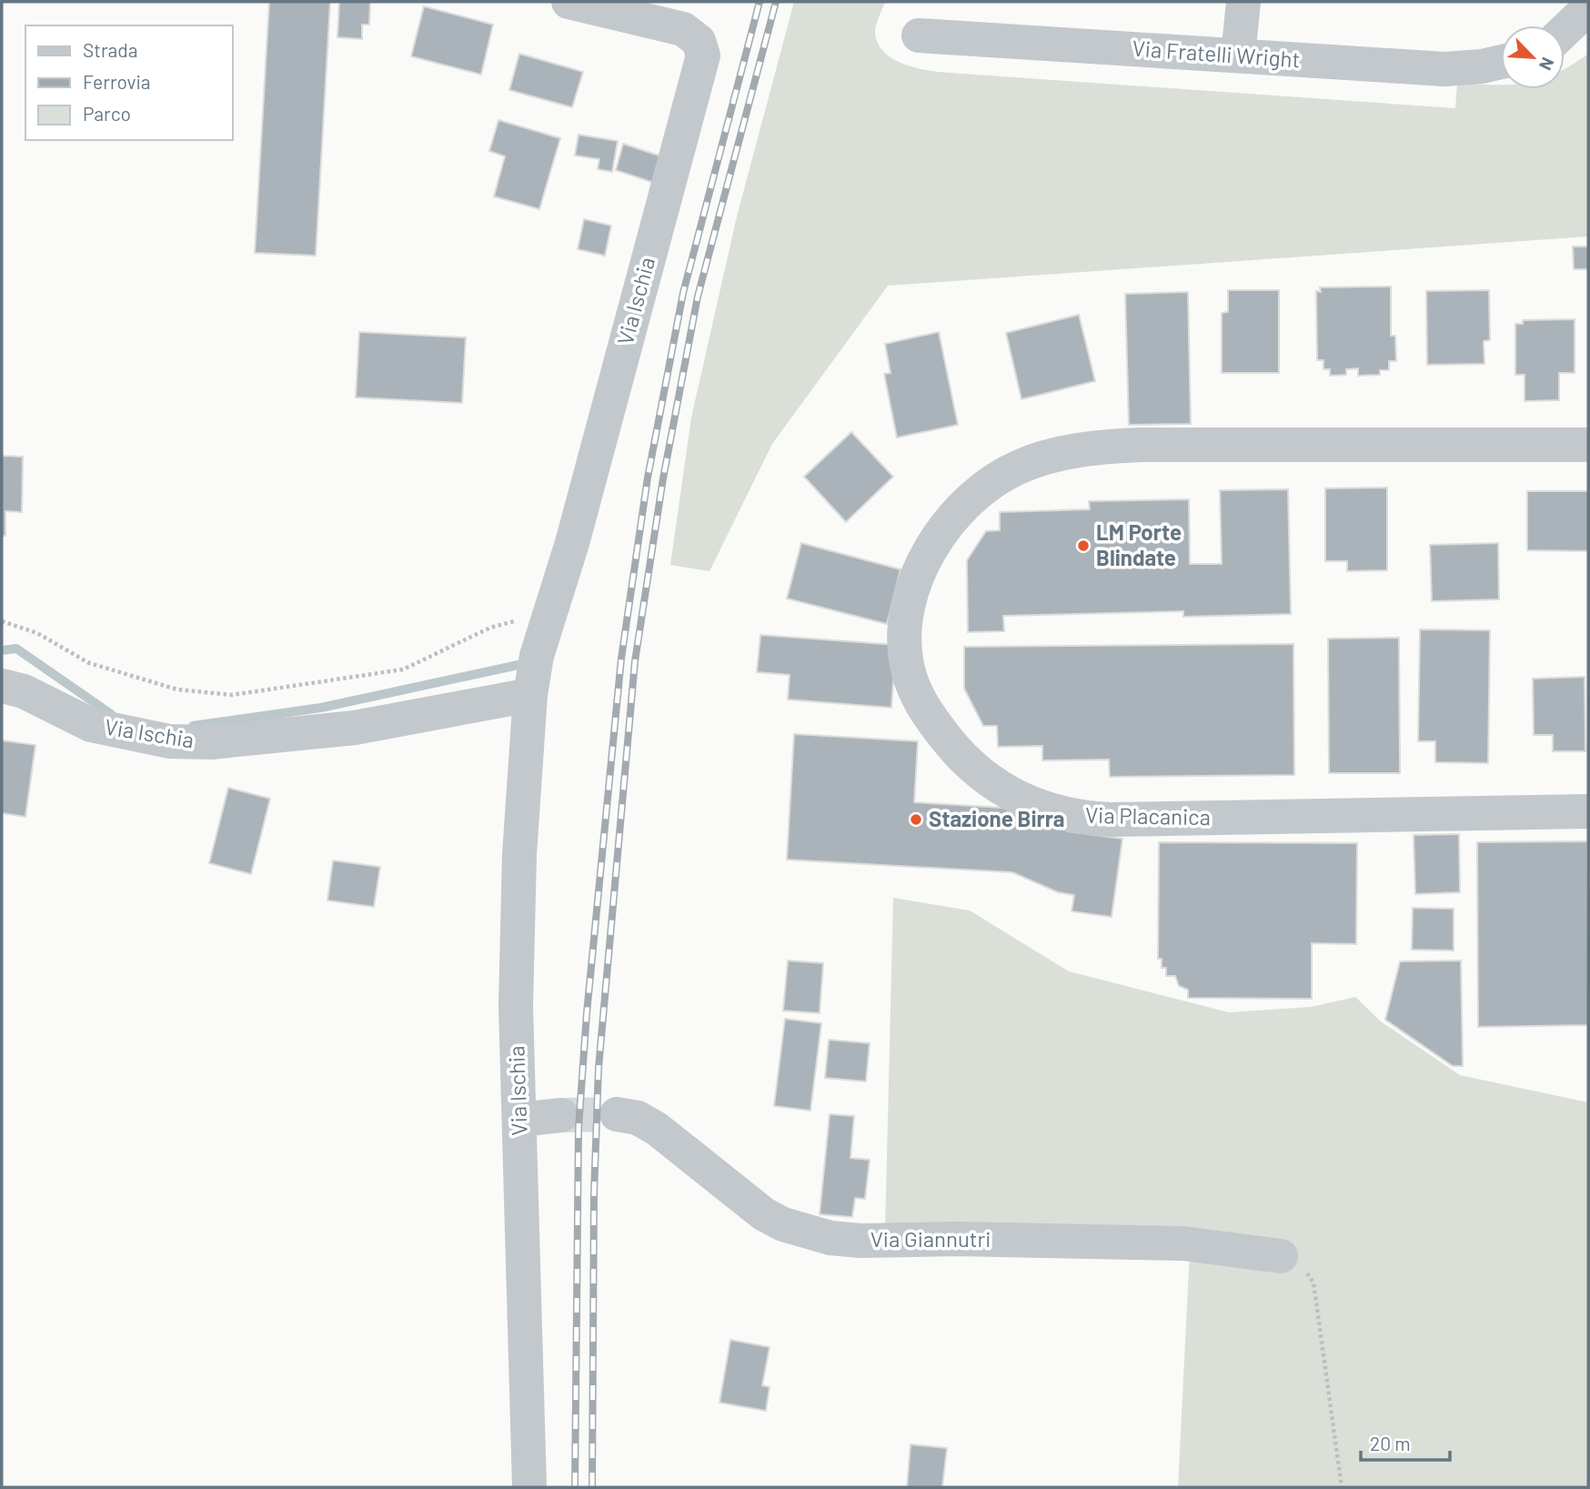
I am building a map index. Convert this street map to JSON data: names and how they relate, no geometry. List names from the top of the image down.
{
  "streets": {
    "street": [
      "Via Fratelli Wright",
      "Via Ischia",
      "Via Placanica",
      "Via Giannutri"
    ]
  },
  "places": ["LM Porte Blindate", "Stazione Birra"],
  "legend": ["Strada", "Ferrovia", "Parco"],
  "scale_bar": "20 m",
  "north": "bottom right"
}
